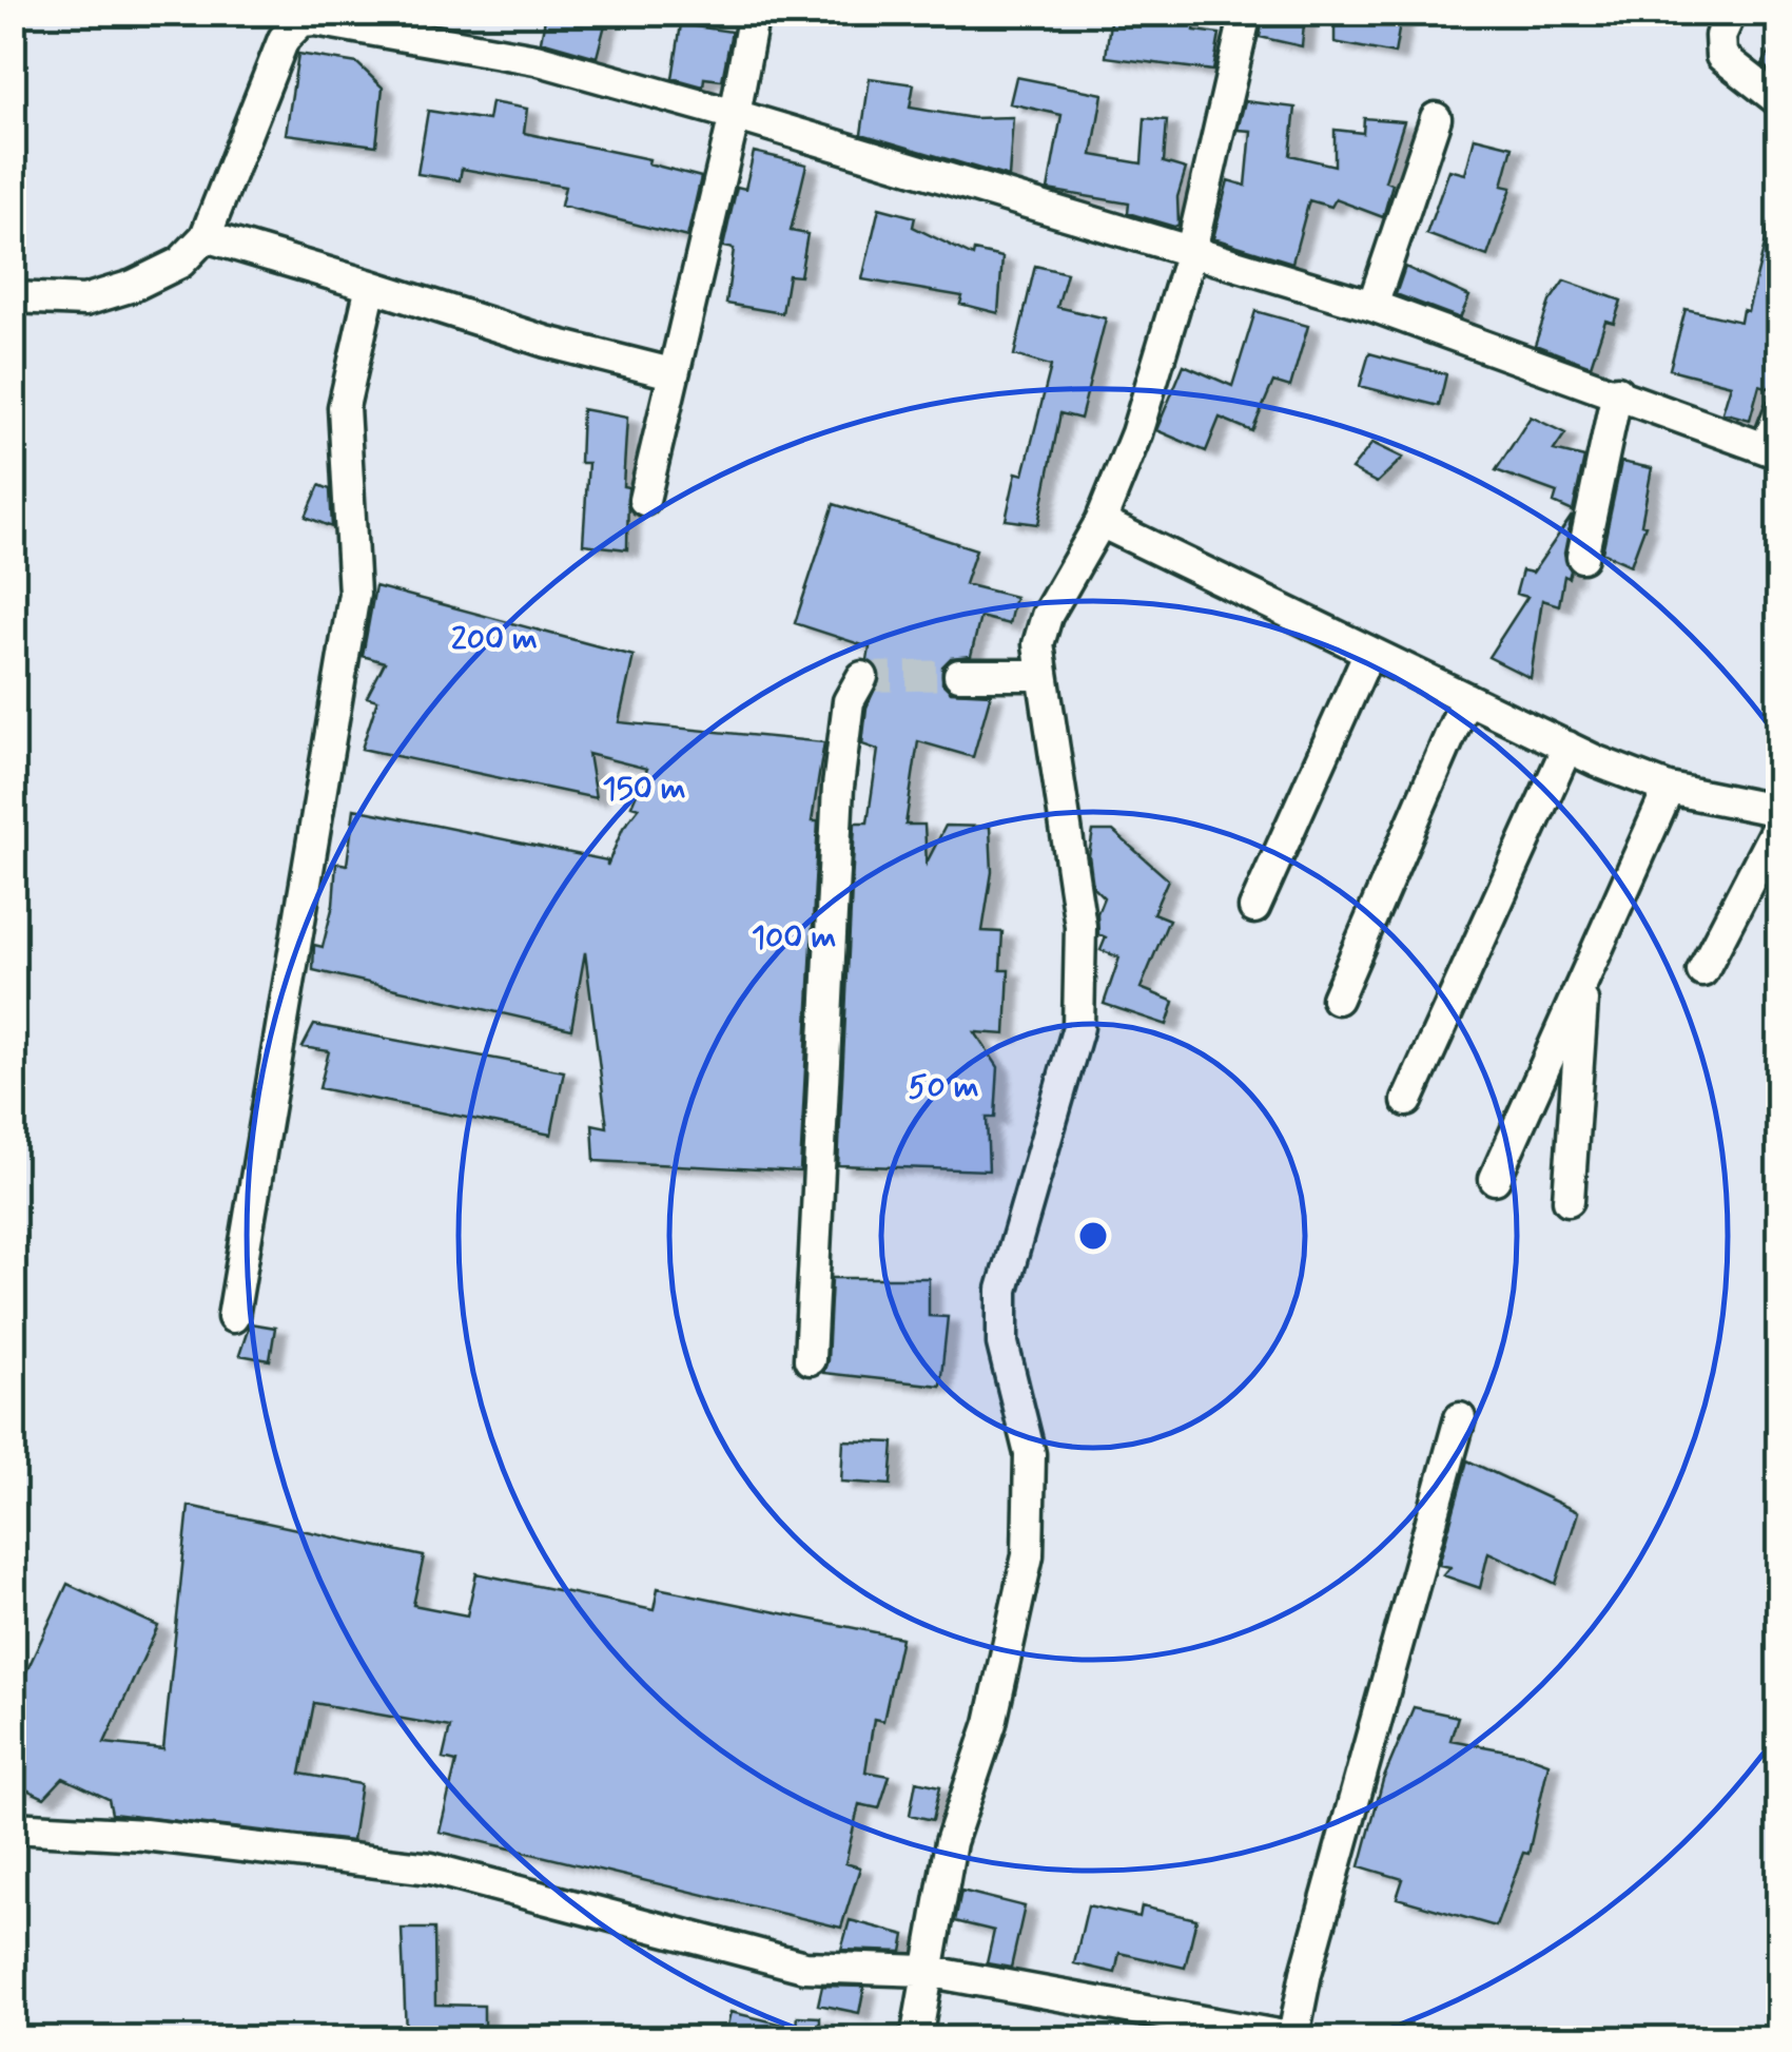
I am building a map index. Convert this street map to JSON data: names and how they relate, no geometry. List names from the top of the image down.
{
  "rings": [
    "200 m",
    "150 m",
    "100 m",
    "50 m"
  ]
}
